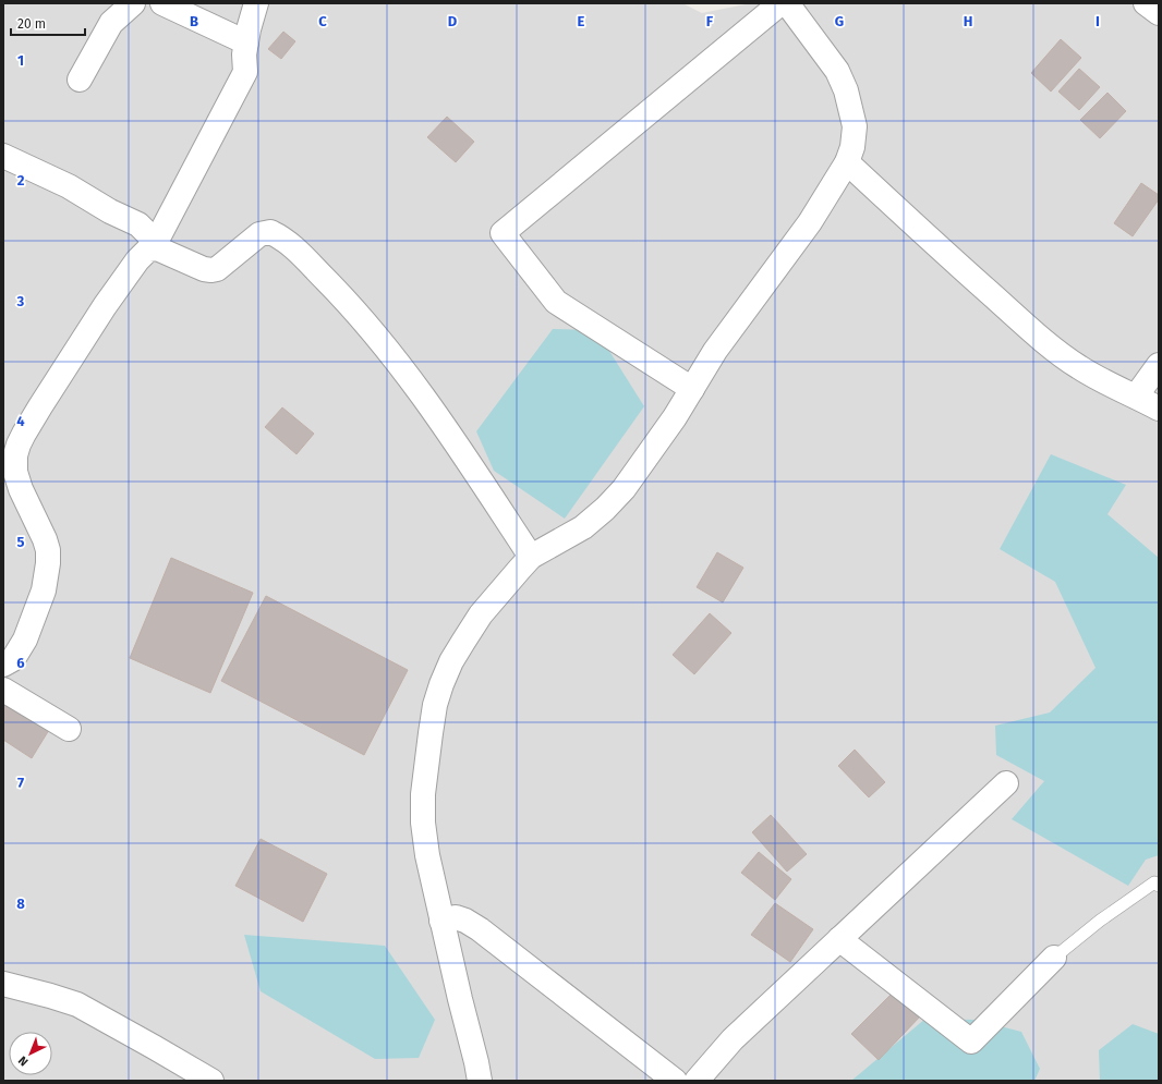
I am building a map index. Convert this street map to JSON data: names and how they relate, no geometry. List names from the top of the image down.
{
  "scale_bar": "20 m",
  "north": "bottom left",
  "grid": {
    "columns": [
      "B",
      "C",
      "D",
      "E",
      "F",
      "G",
      "H",
      "I"
    ],
    "rows": [
      "1",
      "2",
      "3",
      "4",
      "5",
      "6",
      "7",
      "8"
    ]
  }
}
